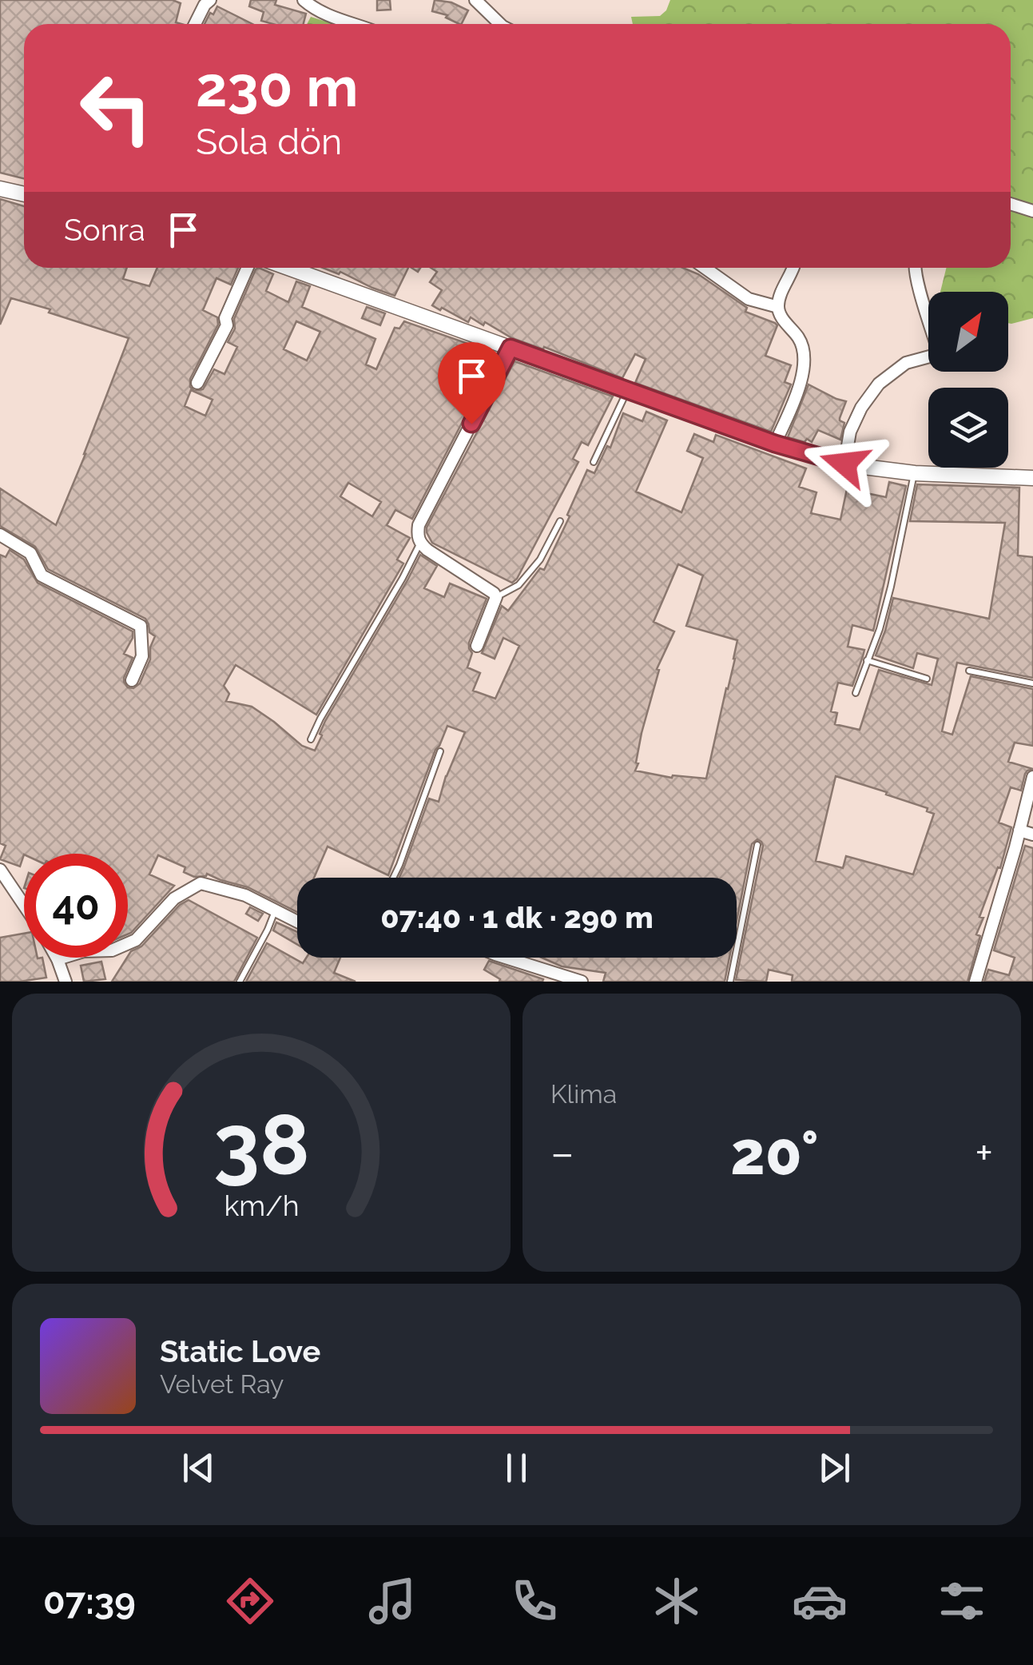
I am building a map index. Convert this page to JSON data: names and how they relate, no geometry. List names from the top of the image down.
{
  "north": "top right",
  "page": {
    "turn": ["230 m", "Sola dön"],
    "then": "Sonra",
    "limit": "40",
    "trip": "07:40 · 1 dk · 290 m",
    "tile": "Klima",
    "heat": ["−", "20°", "+"],
    "song": ["Static Love", "Velvet Ray"],
    "tabs": "07:39",
    "gauge": ["38", "km/h"]
  }
}
